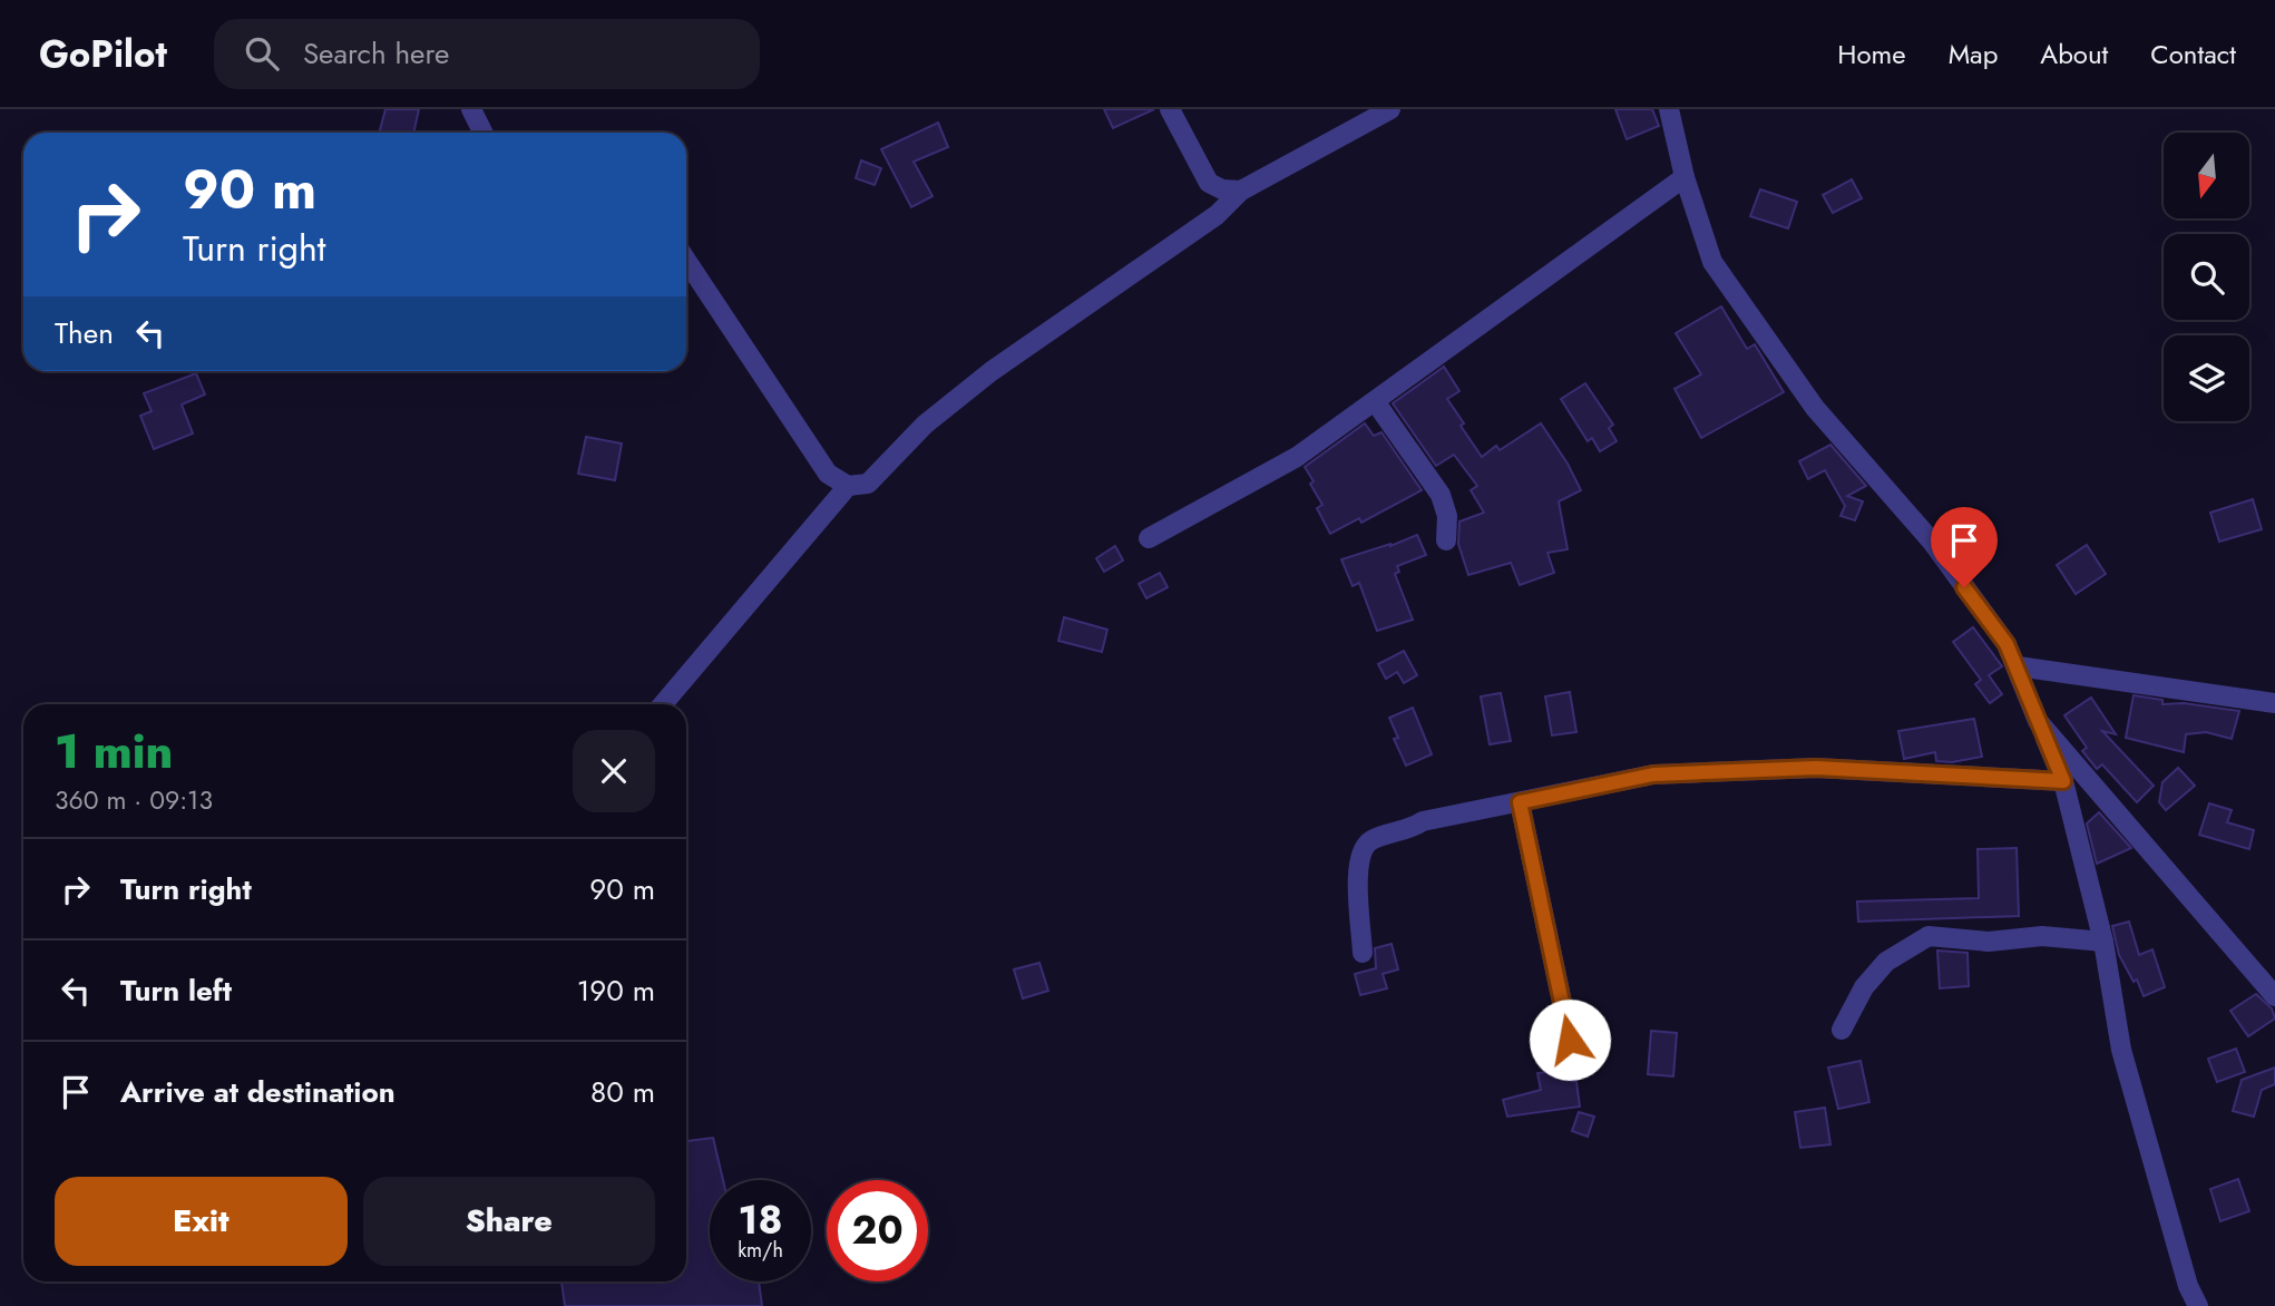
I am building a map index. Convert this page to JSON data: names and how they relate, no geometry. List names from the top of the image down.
{
  "north": "bottom",
  "page": {
    "header": "GoPilot",
    "search": "Search here",
    "nav": [
      "Home",
      "Map",
      "About",
      "Contact"
    ],
    "turn": ["90 m", "Turn right"],
    "then": "Then",
    "heading": ["1 min", "360 m · 09:13"],
    "list": [
      {
        "name": "Turn right",
        "value": "90 m"
      },
      {
        "name": "Turn left",
        "value": "190 m"
      },
      {
        "name": "Arrive at destination",
        "value": "80 m"
      }
    ],
    "buttons": ["Exit", "Share"],
    "speed": "18 km/h",
    "limit": "20"
  }
}
